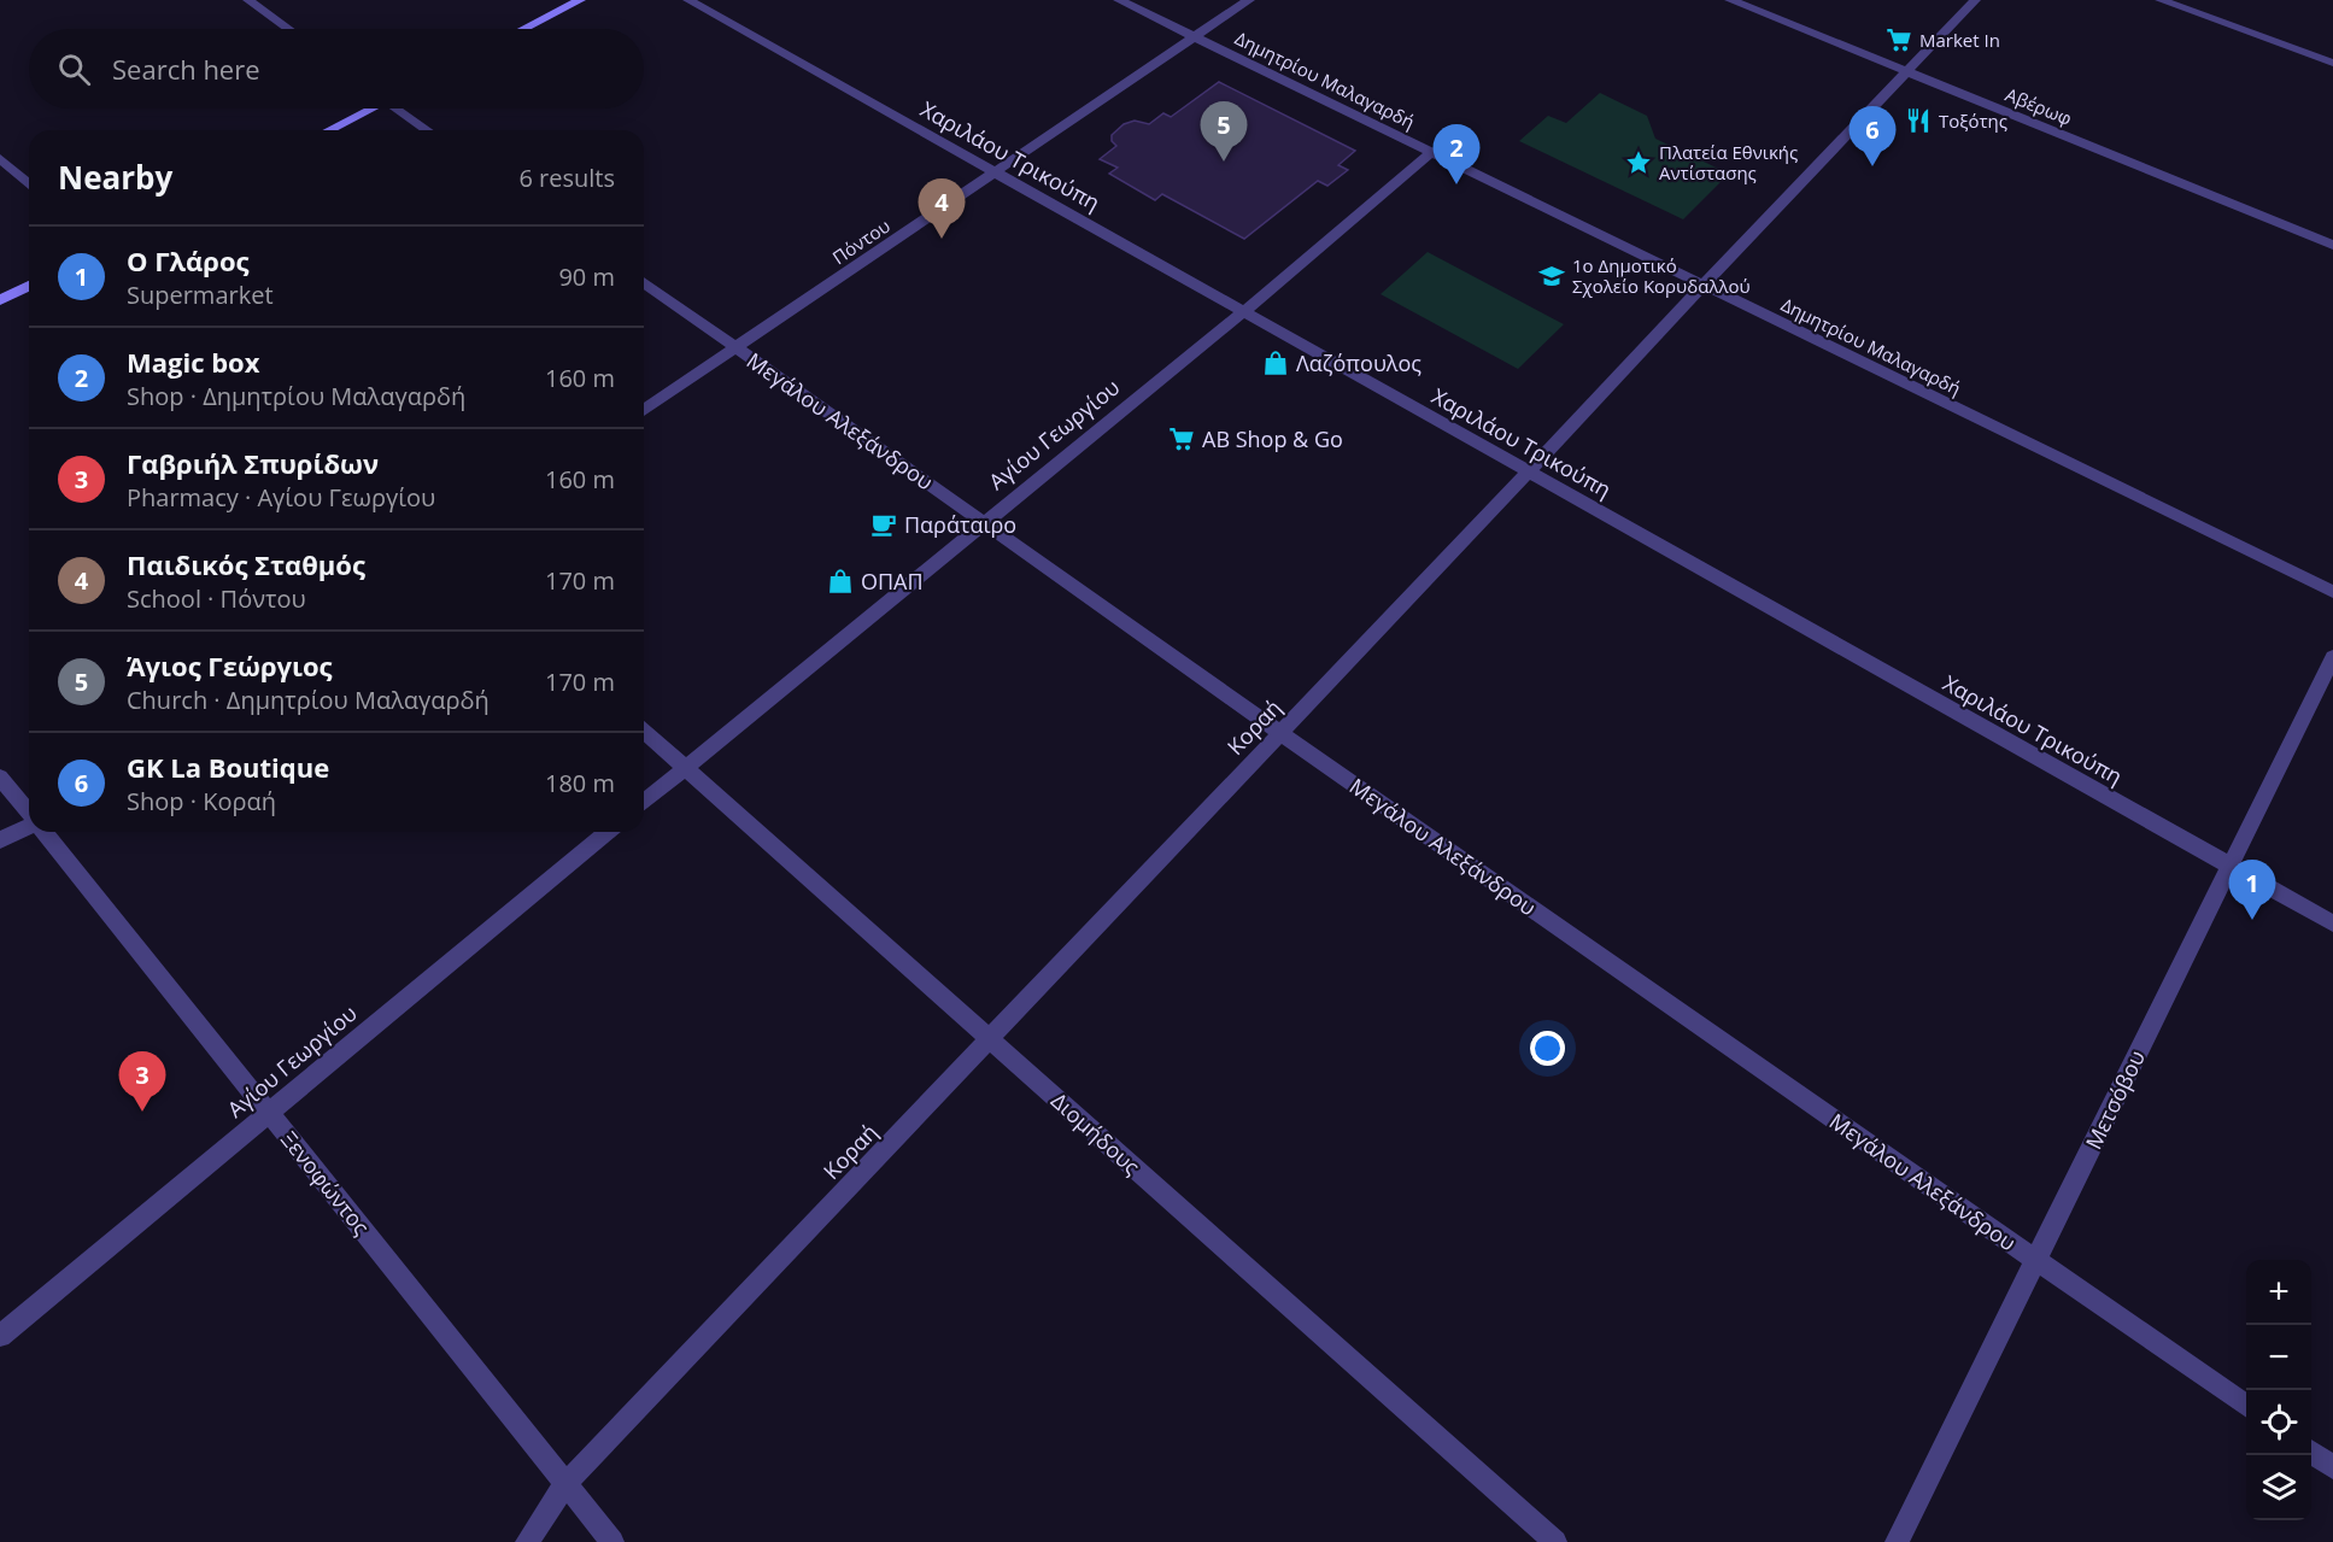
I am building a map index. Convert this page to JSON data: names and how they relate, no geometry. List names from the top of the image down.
{
  "streets": {
    "street": [
      "Δημητρίου Μαλαγαρδή",
      "Αβέρωφ",
      "Χαριλάου Τρικούπη",
      "Πόντου",
      "Μεγάλου Αλεξάνδρου",
      "Αγίου Γεωργίου",
      "Κοραή",
      "Μετσόβου",
      "Διομήδους",
      "Ξενοφώντος"
    ]
  },
  "crossings": [
    ["Δημητρίου Μαλαγαρδή", "Πόντου"],
    ["Δημητρίου Μαλαγαρδή", "Αγίου Γεωργίου"],
    ["Δημητρίου Μαλαγαρδή", "Κοραή"],
    ["Αβέρωφ", "Κοραή"],
    ["Χαριλάου Τρικούπη", "Πόντου"],
    ["Χαριλάου Τρικούπη", "Αγίου Γεωργίου"],
    ["Χαριλάου Τρικούπη", "Κοραή"],
    ["Χαριλάου Τρικούπη", "Μετσόβου"],
    ["Πόντου", "Μεγάλου Αλεξάνδρου"],
    ["Μεγάλου Αλεξάνδρου", "Αγίου Γεωργίου"],
    ["Μεγάλου Αλεξάνδρου", "Κοραή"],
    ["Μεγάλου Αλεξάνδρου", "Μετσόβου"],
    ["Αγίου Γεωργίου", "Διομήδους"],
    ["Αγίου Γεωργίου", "Ξενοφώντος"],
    ["Κοραή", "Διομήδους"],
    ["Κοραή", "Ξενοφώντος"]
  ],
  "places": {
    "supermarket": ["Market In", "ΑΒ Shop & Go"],
    "restaurant": ["Τοξότης"],
    "place": ["Πλατεία Εθνικής Αντίστασης"],
    "school or university": ["1o Δημοτικό Σχολείο Κορυδαλλού"],
    "shop": ["Λαζόπουλος", "ΟΠΑΠ"],
    "cafe": ["Παράταιρο"]
  },
  "page": {
    "search": "Search here",
    "pins": [
      "5",
      "6",
      "2",
      "4",
      "1",
      "3"
    ],
    "heading": ["Nearby", "6 results"],
    "list": [
      {
        "mark": "1",
        "name": "Ο Γλάρος",
        "note": "Supermarket",
        "value": "90 m"
      },
      {
        "mark": "2",
        "name": "Magic box",
        "note": "Shop · Δημητρίου Μαλαγαρδή",
        "value": "160 m"
      },
      {
        "mark": "3",
        "name": "Γαβριήλ Σπυρίδων",
        "note": "Pharmacy · Αγίου Γεωργίου",
        "value": "160 m"
      },
      {
        "mark": "4",
        "name": "Παιδικός Σταθμός",
        "note": "School · Πόντου",
        "value": "170 m"
      },
      {
        "mark": "5",
        "name": "Άγιος Γεώργιος",
        "note": "Church · Δημητρίου Μαλαγαρδή",
        "value": "170 m"
      },
      {
        "mark": "6",
        "name": "GK La Boutique",
        "note": "Shop · Κοραή",
        "value": "180 m"
      }
    ],
    "map_buttons": ["+", "−"]
  }
}
